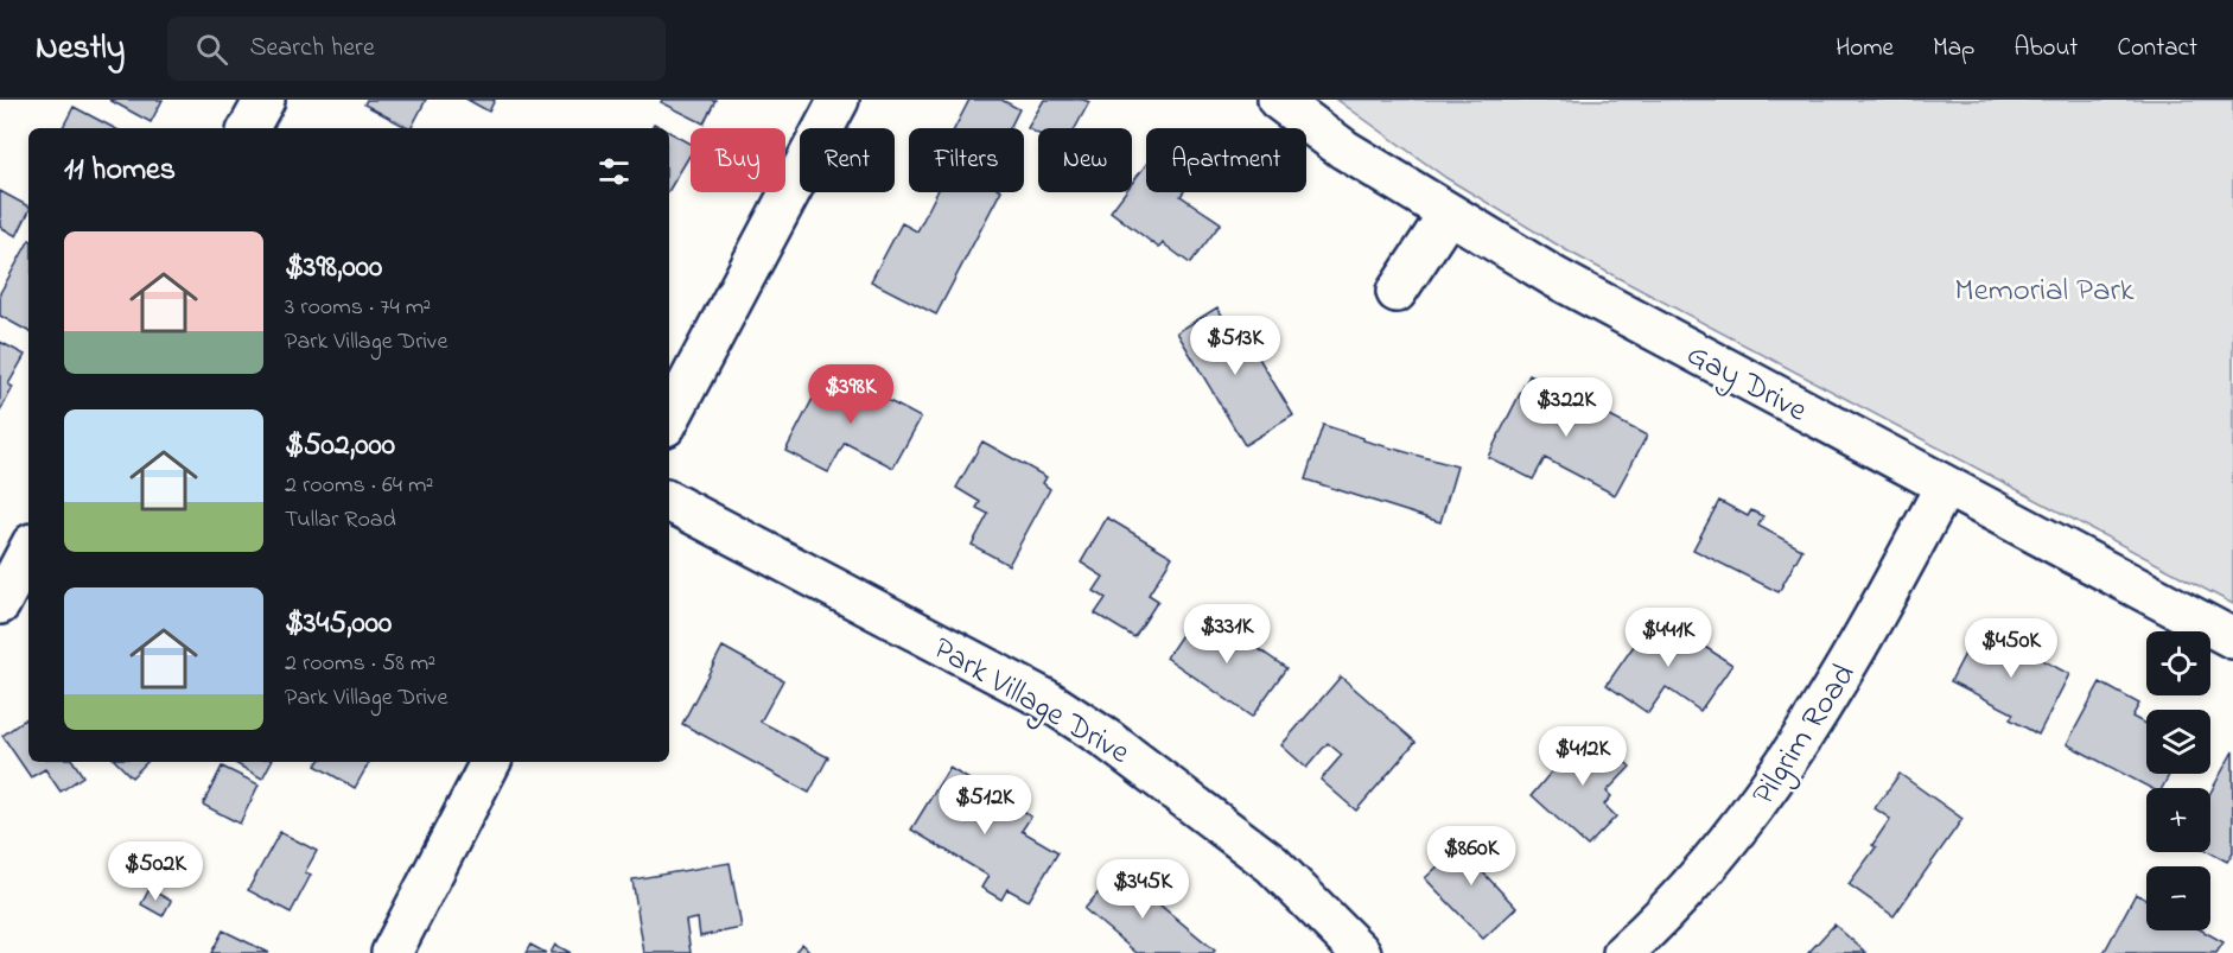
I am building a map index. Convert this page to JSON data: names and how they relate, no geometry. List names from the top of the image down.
{
  "streets": {
    "street": ["Gay Drive", "Park Village Drive", "Pilgrim Road"]
  },
  "crossings": [
    ["Gay Drive", "Pilgrim Road"]
  ],
  "parks": ["Memorial Park"],
  "page": {
    "header": "Nestly",
    "search": "Search here",
    "nav": [
      "Home",
      "Map",
      "About",
      "Contact"
    ],
    "chip": [
      "Buy",
      "Rent",
      "Filters",
      "New",
      "Apartment"
    ],
    "heading": "11 homes",
    "list": [
      {
        "name": "$398,000",
        "note": "3 rooms · 74 m² · Park Village Drive"
      },
      {
        "name": "$502,000",
        "note": "2 rooms · 64 m² · Tullar Road"
      },
      {
        "name": "$345,000",
        "note": "2 rooms · 58 m² · Park Village Drive"
      }
    ],
    "price": [
      "$513K",
      "$398K",
      "$322K",
      "$331K",
      "$441K",
      "$450K",
      "$412K",
      "$512K",
      "$860K",
      "$502K",
      "$345K"
    ],
    "map_buttons": ["+", "−"]
  }
}
